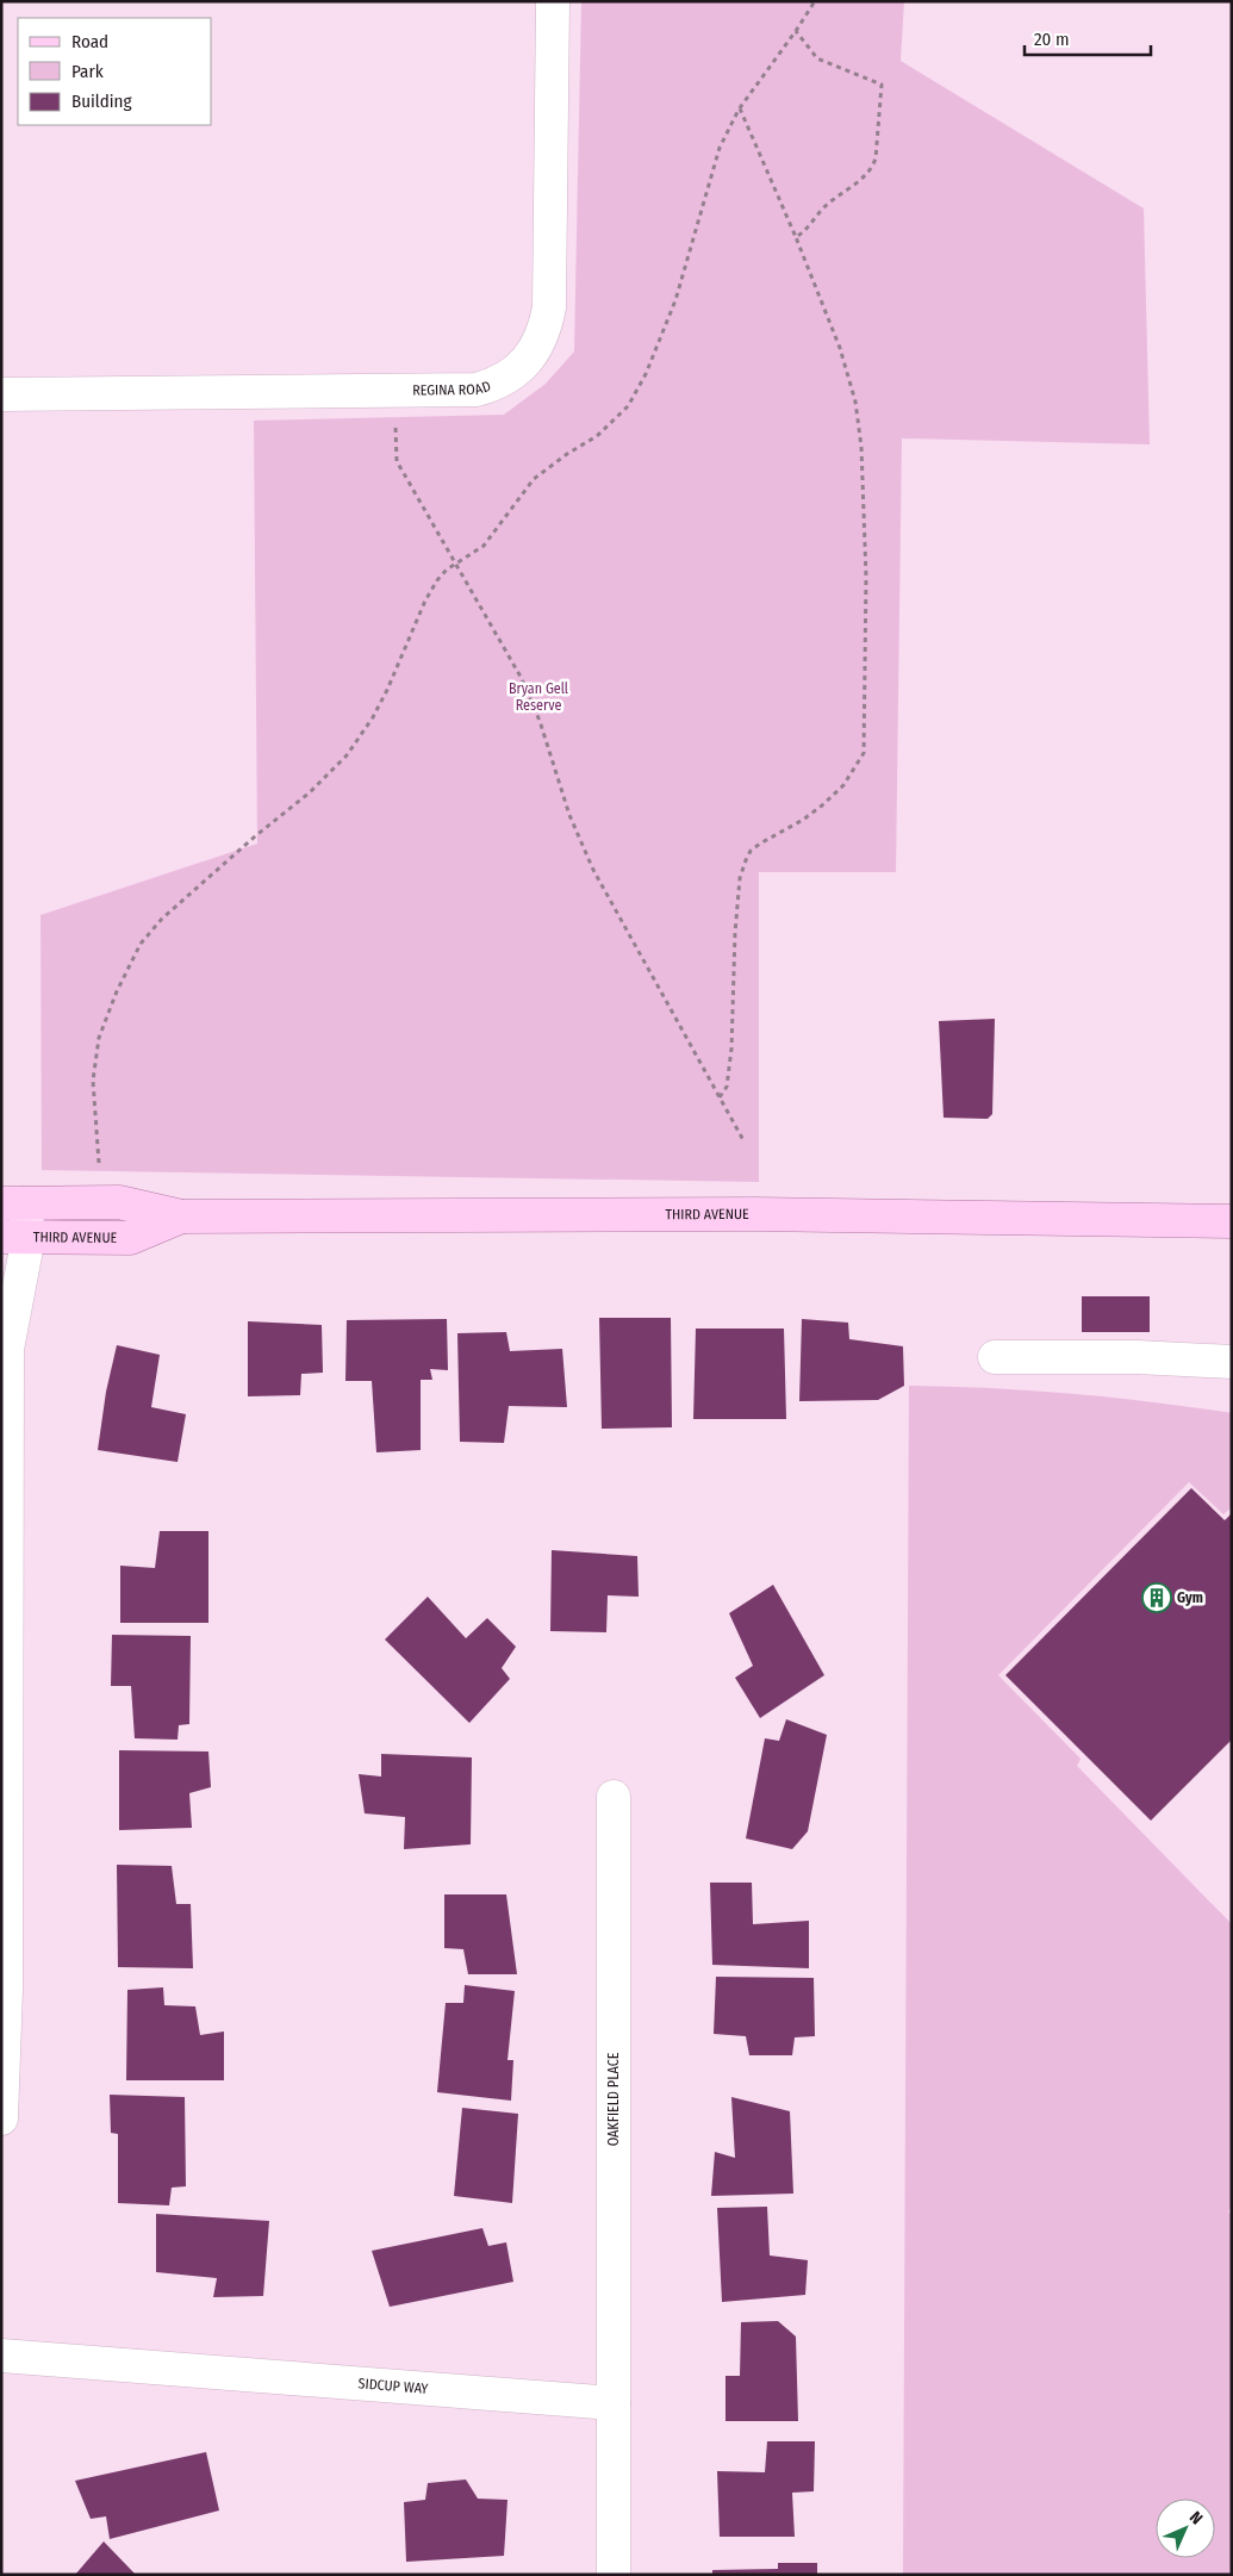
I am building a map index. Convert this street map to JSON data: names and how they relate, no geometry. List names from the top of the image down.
{
  "streets": {
    "main road": ["THIRD AVENUE"],
    "street": ["REGINA ROAD", "OAKFIELD PLACE", "SIDCUP WAY"]
  },
  "crossings": [
    ["OAKFIELD PLACE", "SIDCUP WAY"]
  ],
  "parks": ["Bryan Gell Reserve"],
  "places": {
    "building": ["Gym"]
  },
  "legend": ["Road", "Park", "Building"],
  "scale_bar": "20 m",
  "north": "top right"
}
